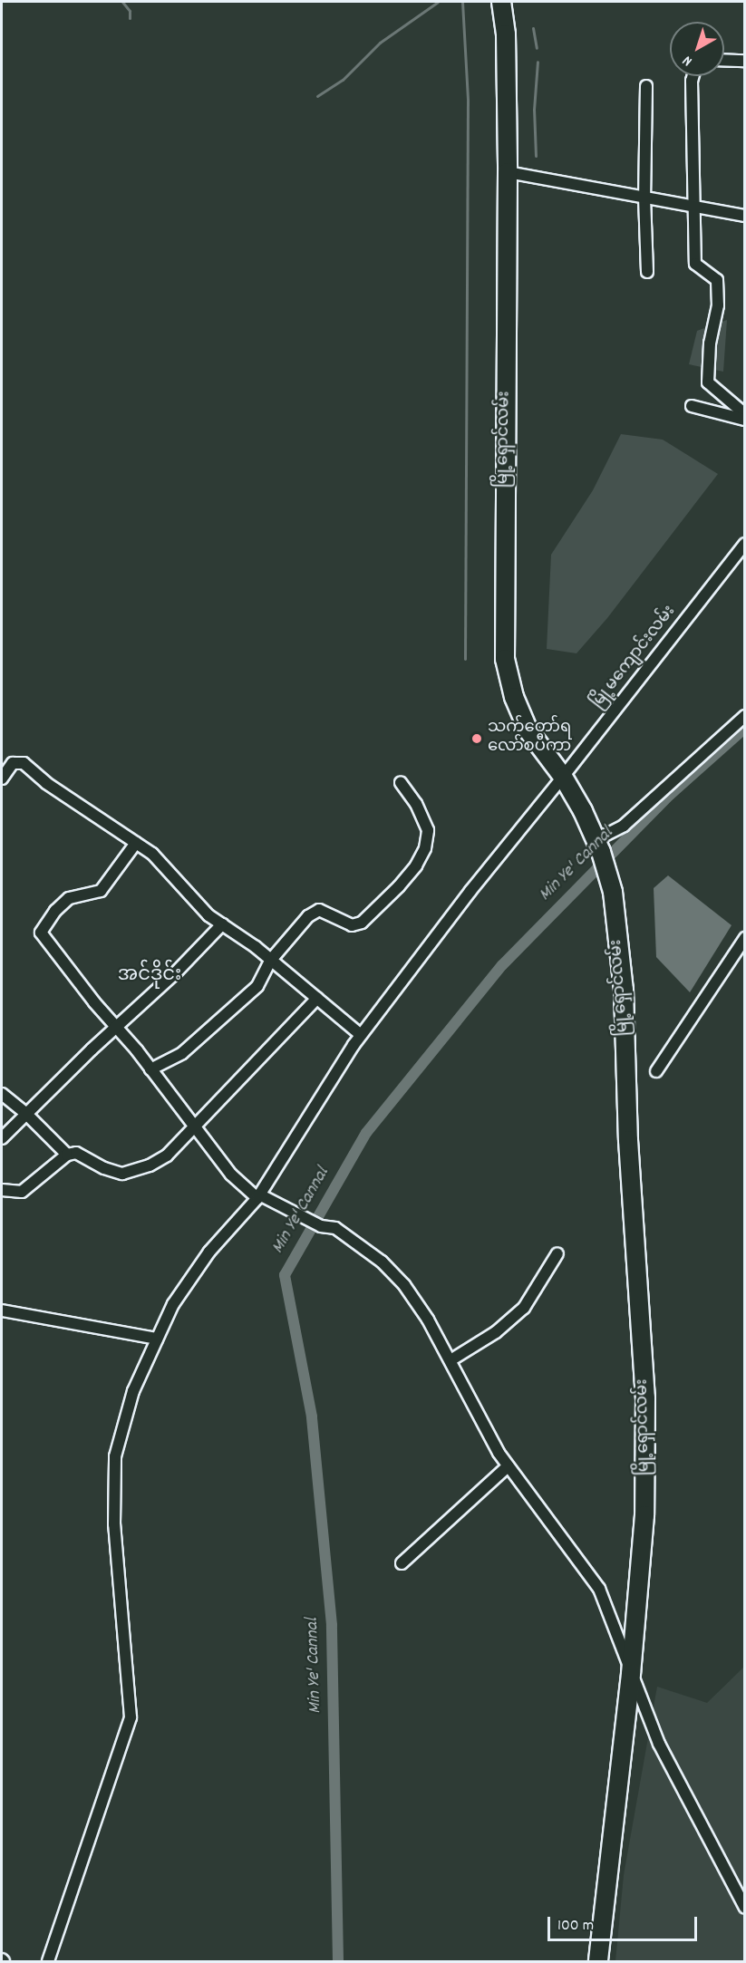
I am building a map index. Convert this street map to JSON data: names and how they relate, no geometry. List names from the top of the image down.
{
  "streets": {
    "main road": ["မြို့ရှောင်လမ်း"],
    "street": ["မြို့မကျောင်းလမ်း"]
  },
  "crossings": [
    ["မြို့ရှောင်လမ်း", "မြို့မကျောင်းလမ်း"]
  ],
  "districts": ["အင်ဒိုင်း"],
  "water": ["Min Ye' Cannal"],
  "places": ["သက်တော်ရ လော်စပီကာ"],
  "scale_bar": "100 m",
  "north": "bottom left"
}
